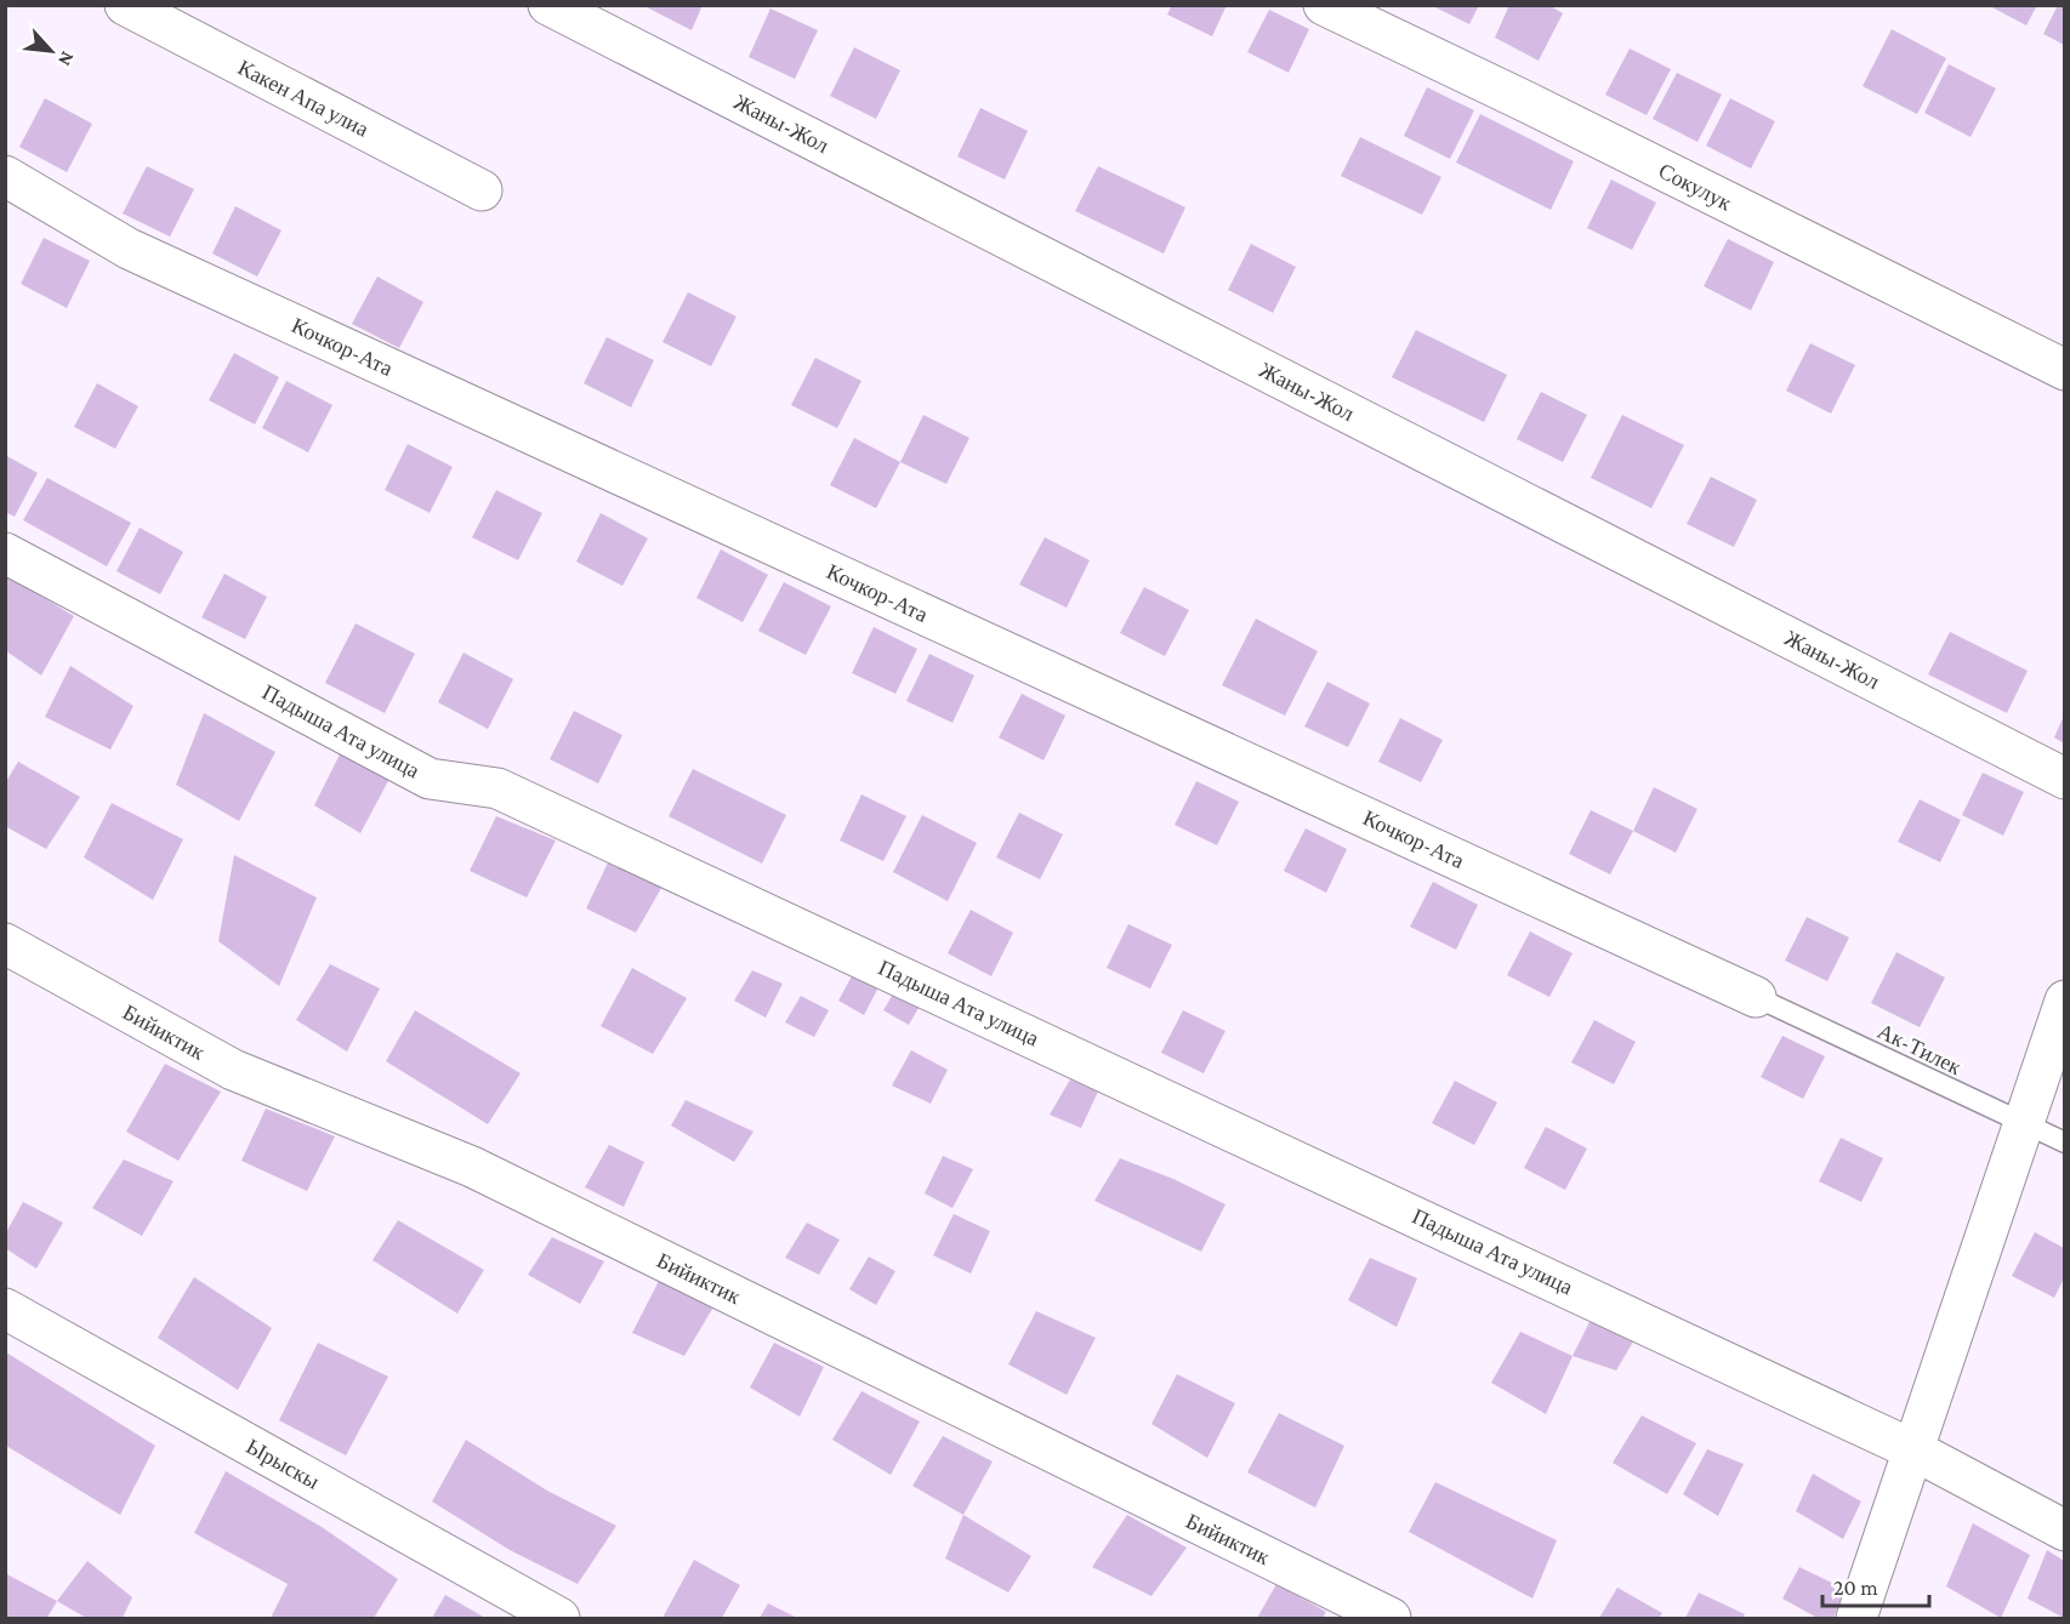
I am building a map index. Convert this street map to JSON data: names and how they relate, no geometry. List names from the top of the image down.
{
  "streets": {
    "street": [
      "Какен Апа улиа",
      "Жаны-Жол",
      "Сокулук",
      "Кочкор-Ата",
      "Падыша Ата улица",
      "Бийиктик",
      "Ырыскы"
    ],
    "lane": ["Ак-Тилек"]
  },
  "crossings": [
    ["Кочкор-Ата", "Ак-Тилек"]
  ],
  "scale_bar": "20 m",
  "north": "bottom right"
}
